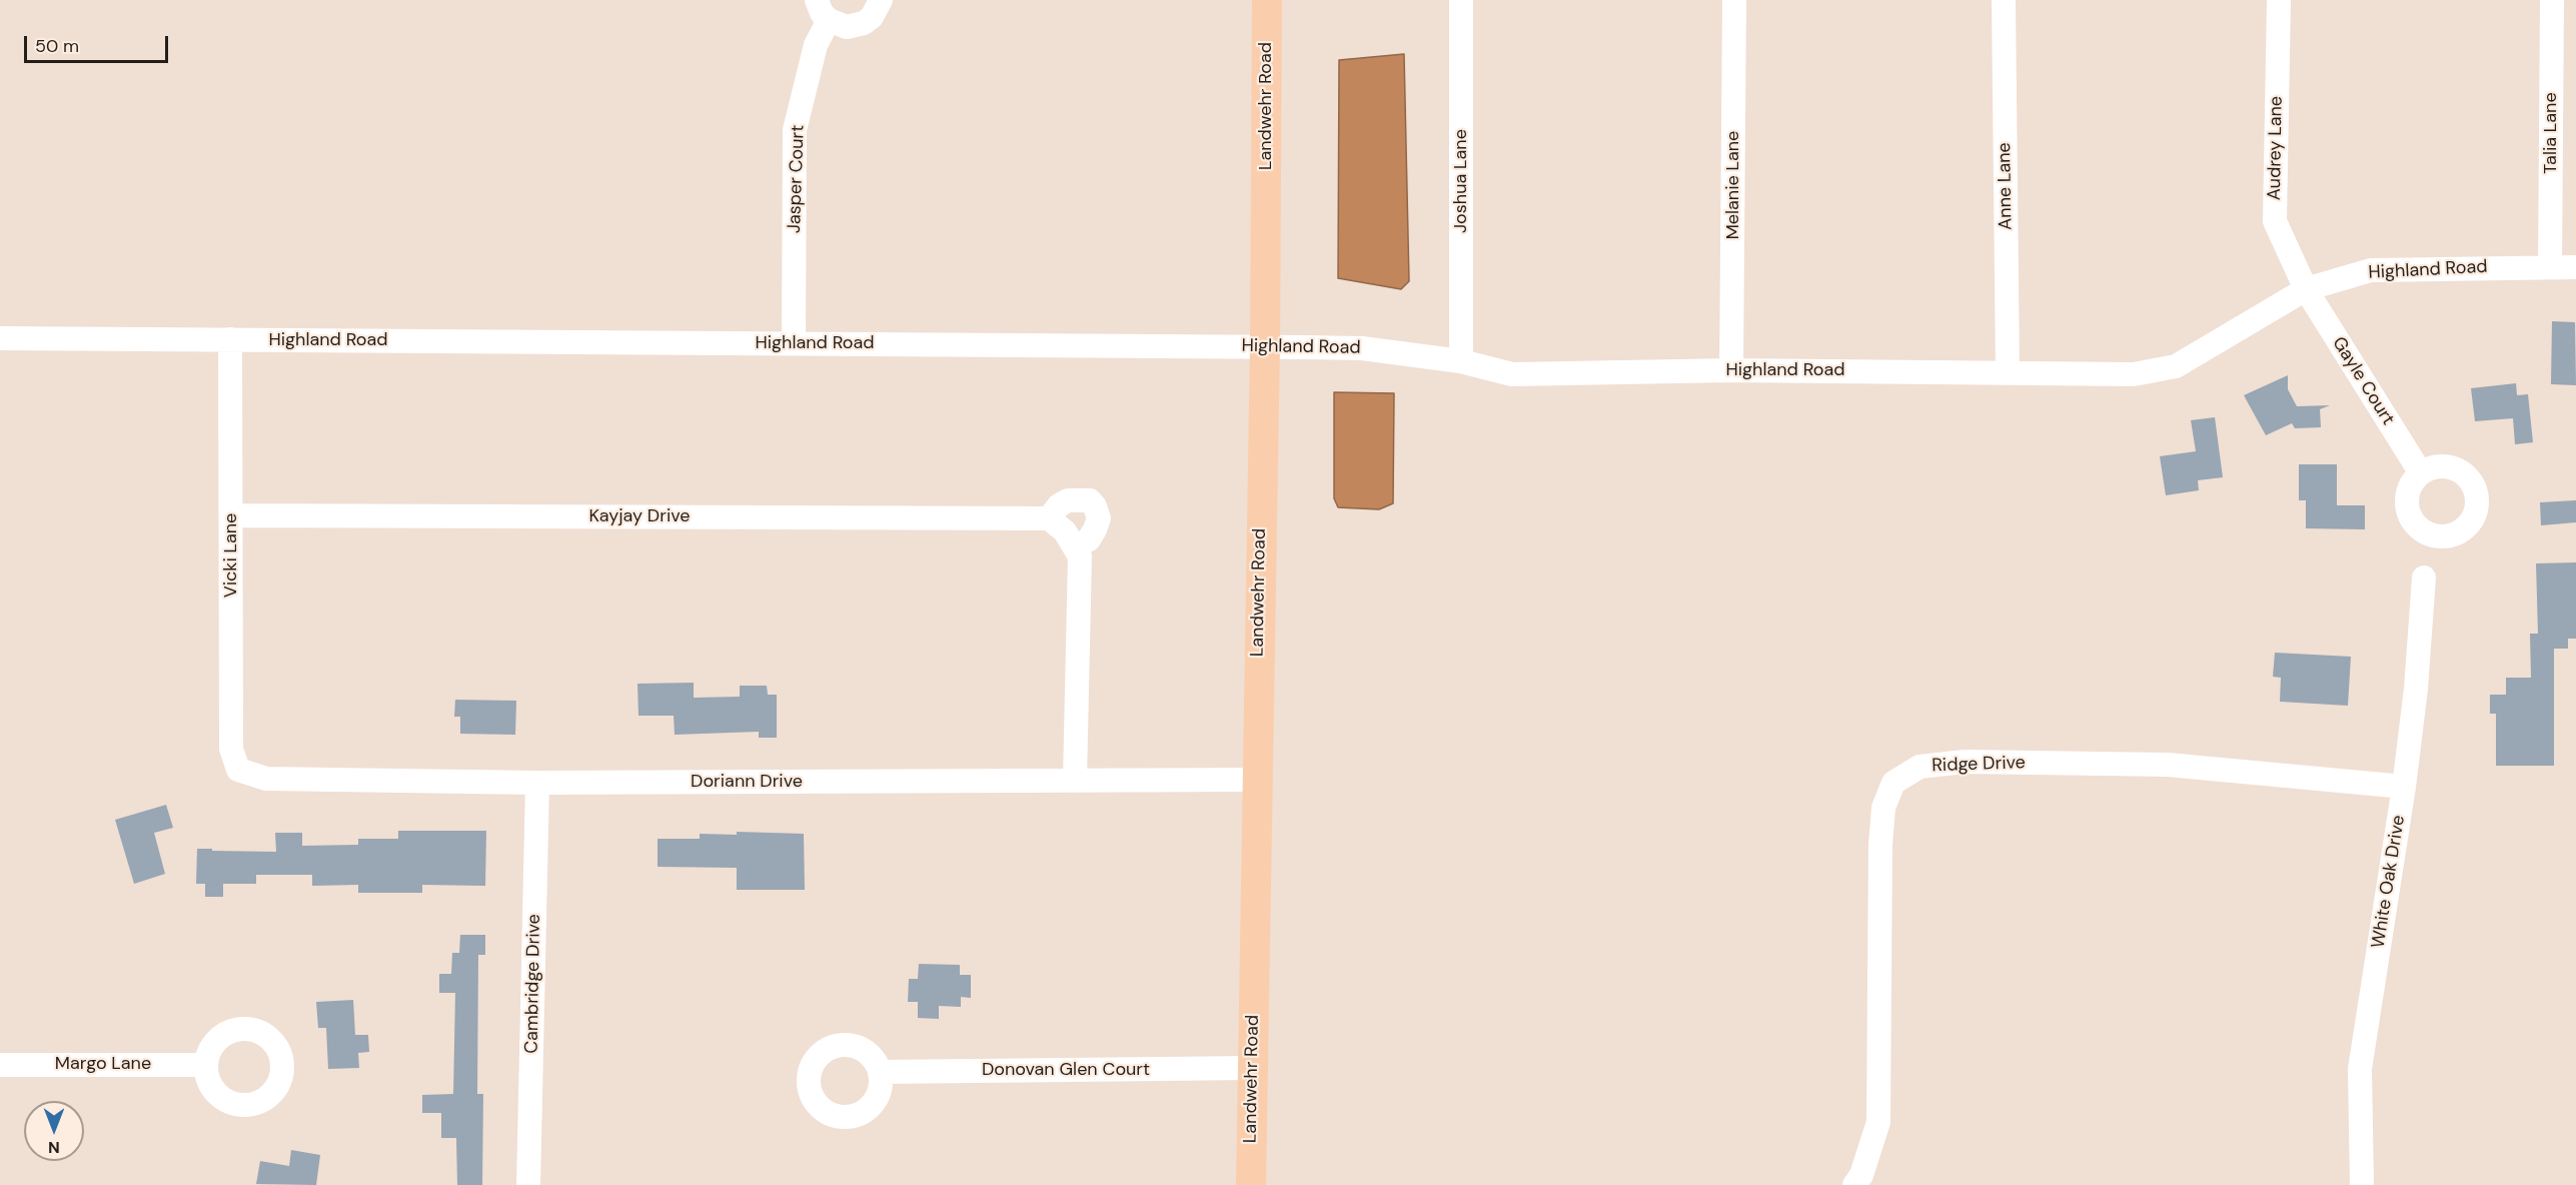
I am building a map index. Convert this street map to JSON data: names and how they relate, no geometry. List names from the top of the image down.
{
  "streets": {
    "main road": ["Landwehr Road"],
    "street": [
      "Talia Lane",
      "Audrey Lane",
      "Jasper Court",
      "Joshua Lane",
      "Melanie Lane",
      "Anne Lane",
      "Highland Road",
      "Gayle Court",
      "Kayjay Drive",
      "Vicki Lane",
      "Ridge Drive",
      "Doriann Drive",
      "White Oak Drive",
      "Cambridge Drive",
      "Margo Lane",
      "Donovan Glen Court"
    ]
  },
  "crossings": [
    ["Landwehr Road", "Highland Road"],
    ["Landwehr Road", "Doriann Drive"],
    ["Landwehr Road", "Donovan Glen Court"],
    ["Talia Lane", "Highland Road"],
    ["Audrey Lane", "Highland Road"],
    ["Audrey Lane", "Gayle Court"],
    ["Jasper Court", "Highland Road"],
    ["Joshua Lane", "Highland Road"],
    ["Melanie Lane", "Highland Road"],
    ["Anne Lane", "Highland Road"],
    ["Highland Road", "Gayle Court"],
    ["Highland Road", "Vicki Lane"],
    ["Kayjay Drive", "Vicki Lane"],
    ["Vicki Lane", "Doriann Drive"],
    ["Ridge Drive", "White Oak Drive"],
    ["Doriann Drive", "Cambridge Drive"]
  ],
  "scale_bar": "50 m",
  "north": "bottom"
}
